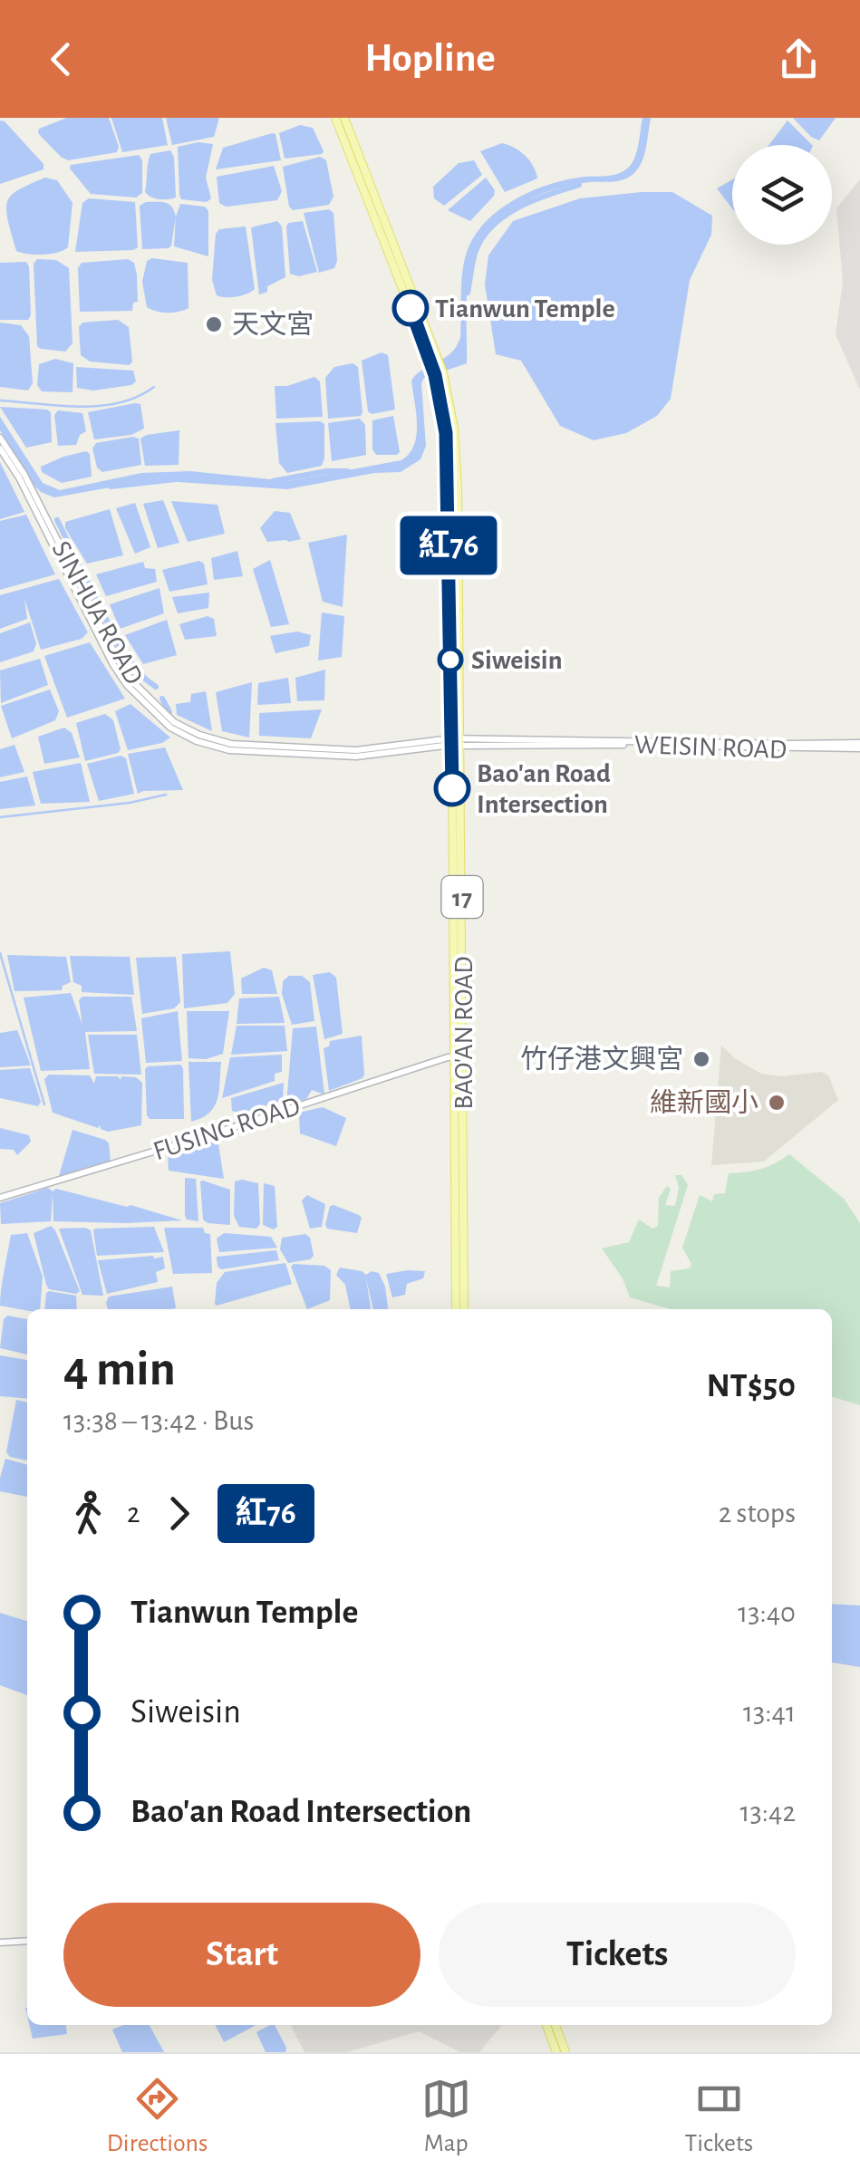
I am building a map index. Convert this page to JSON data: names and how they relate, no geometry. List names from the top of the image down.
{
  "streets": {
    "main road": ["17", "BAO'AN ROAD"],
    "street": ["SINHUA ROAD", "WEISIN ROAD", "FUSING ROAD"]
  },
  "crossings": [
    ["SINHUA ROAD", "WEISIN ROAD"],
    ["SINHUA ROAD", "BAO'AN ROAD"],
    ["WEISIN ROAD", "BAO'AN ROAD"],
    ["17", "BAO'AN ROAD"],
    ["BAO'AN ROAD", "FUSING ROAD"]
  ],
  "places": [
    "Tianwun Temple",
    "天文宮",
    "Siweisin",
    "Bao'an Road Intersection",
    "竹仔港文興宮",
    "維新國小"
  ],
  "lines": ["bus line 紅76"],
  "page": {
    "header": "Hopline",
    "on_map": "紅76",
    "heading": ["4 min", "13:38 – 13:42 · Bus", "NT$50"],
    "legs": ["2", "紅76", "2 stops"],
    "list": [
      {
        "name": "Tianwun Temple",
        "value": "13:40"
      },
      {
        "name": "Siweisin",
        "value": "13:41"
      },
      {
        "name": "Bao'an Road Intersection",
        "value": "13:42"
      }
    ],
    "buttons": ["Start", "Tickets"],
    "tabs": ["Directions", "Map", "Tickets"]
  }
}
